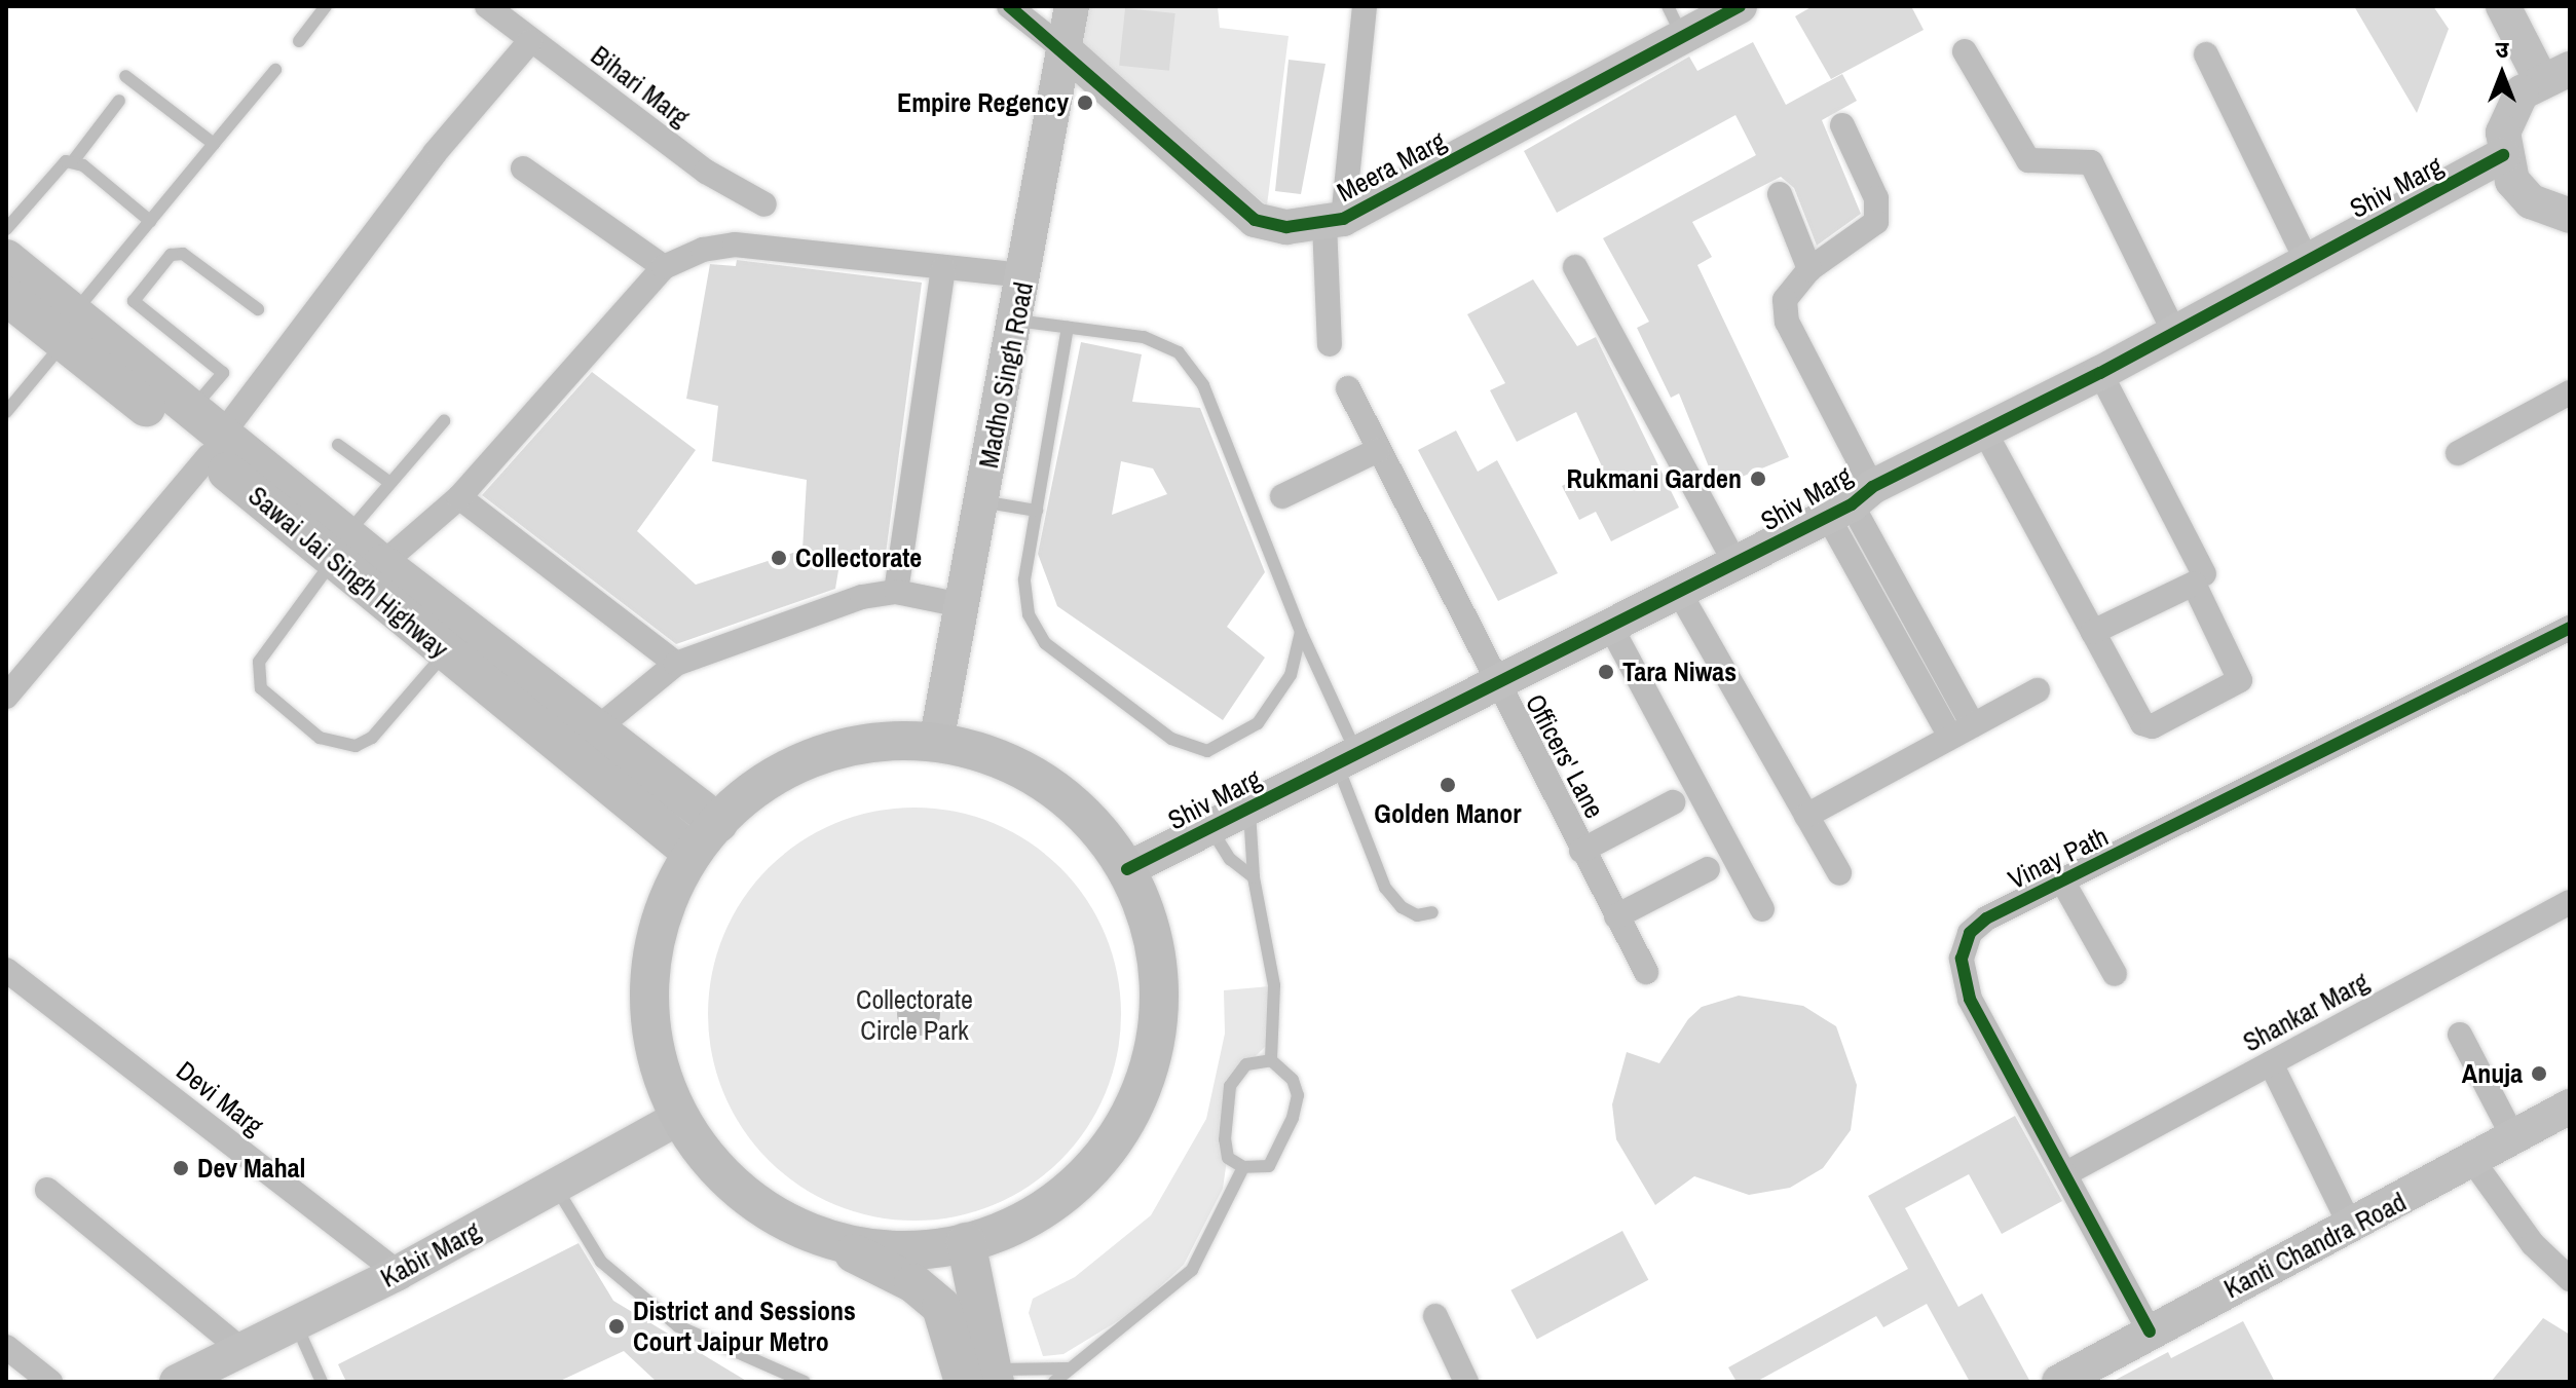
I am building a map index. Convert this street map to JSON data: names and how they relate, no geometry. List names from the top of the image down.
{
  "streets": {
    "main road": ["Sawai Jai Singh Highway"],
    "street": [
      "Bihari Marg",
      "Meera Marg",
      "Shiv Marg",
      "Madho Singh Road",
      "Officers' Lane",
      "Vinay Path",
      "Shankar Marg",
      "Devi Marg",
      "Kanti Chandra Road",
      "Kabir Marg"
    ]
  },
  "crossings": [
    ["Meera Marg", "Madho Singh Road"],
    ["Shiv Marg", "Officers' Lane"],
    ["Vinay Path", "Shankar Marg"],
    ["Vinay Path", "Kanti Chandra Road"],
    ["Devi Marg", "Kabir Marg"]
  ],
  "parks": ["Collectorate Circle Park"],
  "places": [
    "Empire Regency",
    "Rukmani Garden",
    "Collectorate",
    "Tara Niwas",
    "Golden Manor",
    "Anuja",
    "Dev Mahal",
    "District and Sessions Court Jaipur Metro"
  ],
  "north": "top"
}
